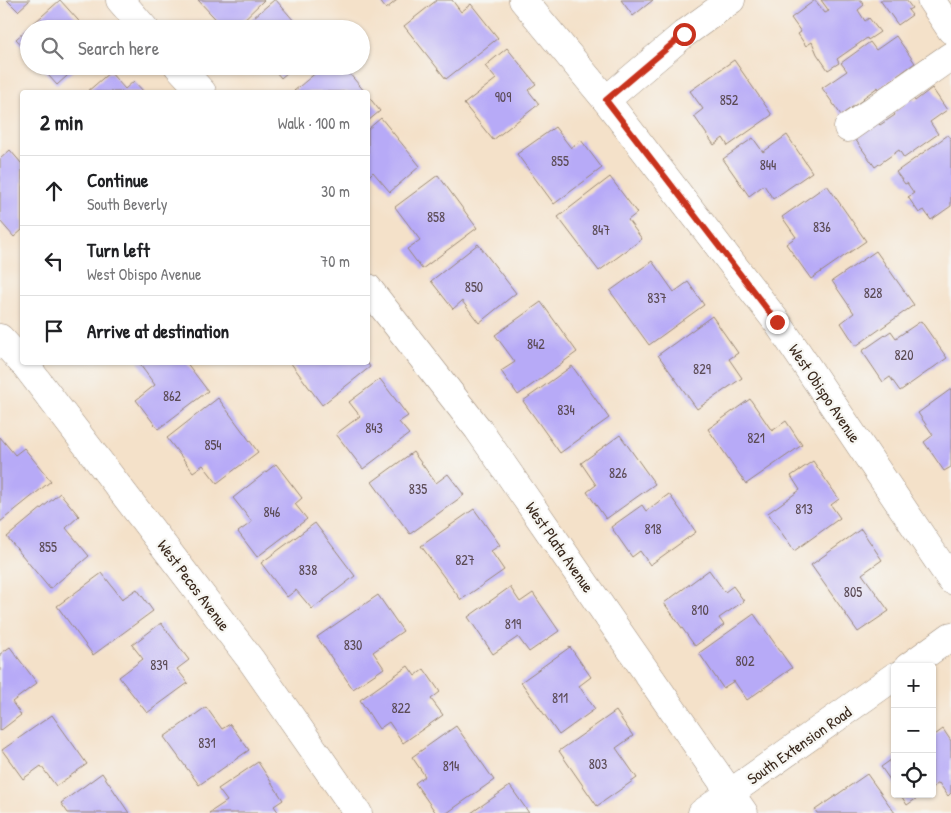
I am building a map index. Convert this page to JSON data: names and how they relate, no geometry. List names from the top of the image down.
{
  "streets": {
    "street": [
      "West Obispo Avenue",
      "West Plata Avenue",
      "West Pecos Avenue",
      "South Extension Road"
    ]
  },
  "crossings": [
    ["West Plata Avenue", "South Extension Road"]
  ],
  "house_numbers": [
    "909",
    "852",
    "855",
    "844",
    "858",
    "836",
    "847",
    "850",
    "828",
    "837",
    "842",
    "820",
    "829",
    "862",
    "834",
    "843",
    "821",
    "854",
    "826",
    "835",
    "813",
    "846",
    "818",
    "855",
    "827",
    "838",
    "805",
    "810",
    "819",
    "830",
    "802",
    "839",
    "811",
    "822",
    "831",
    "803",
    "814"
  ],
  "page": {
    "search": "Search here",
    "heading": ["2 min", "Walk · 100 m"],
    "list": [
      ["Continue", "South Beverly", "30 m"],
      ["Turn left", "West Obispo Avenue", "70 m"],
      "Arrive at destination"
    ],
    "map_buttons": ["+", "−"]
  }
}
